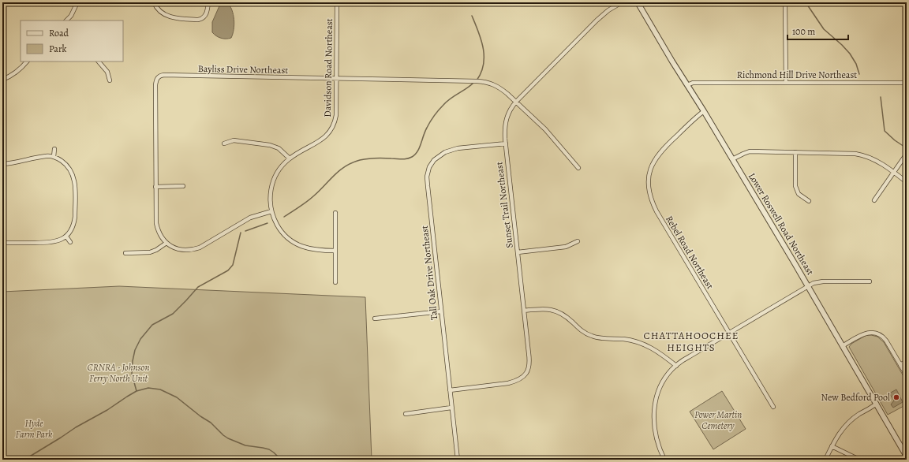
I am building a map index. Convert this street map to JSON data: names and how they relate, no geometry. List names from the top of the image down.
{
  "streets": {
    "street": [
      "Davidson Road Northeast",
      "Bayliss Drive Northeast",
      "Richmond Hill Drive Northeast",
      "Sunset Trail Northeast",
      "Lower Roswell Road Northeast",
      "Rebel Road Northeast",
      "Tall Oak Drive Northeast"
    ]
  },
  "crossings": [
    ["Davidson Road Northeast", "Bayliss Drive Northeast"],
    ["Bayliss Drive Northeast", "Sunset Trail Northeast"],
    ["Richmond Hill Drive Northeast", "Lower Roswell Road Northeast"],
    ["Sunset Trail Northeast", "Tall Oak Drive Northeast"],
    ["Lower Roswell Road Northeast", "Rebel Road Northeast"]
  ],
  "districts": ["CHATTAHOOCHEE HEIGHTS"],
  "parks": ["CRNRA - Johnson Ferry North Unit", "Power Martin Cemetery", "Hyde Farm Park"],
  "places": ["New Bedford Pool"],
  "legend": ["Road", "Park"],
  "scale_bar": "100 m"
}
